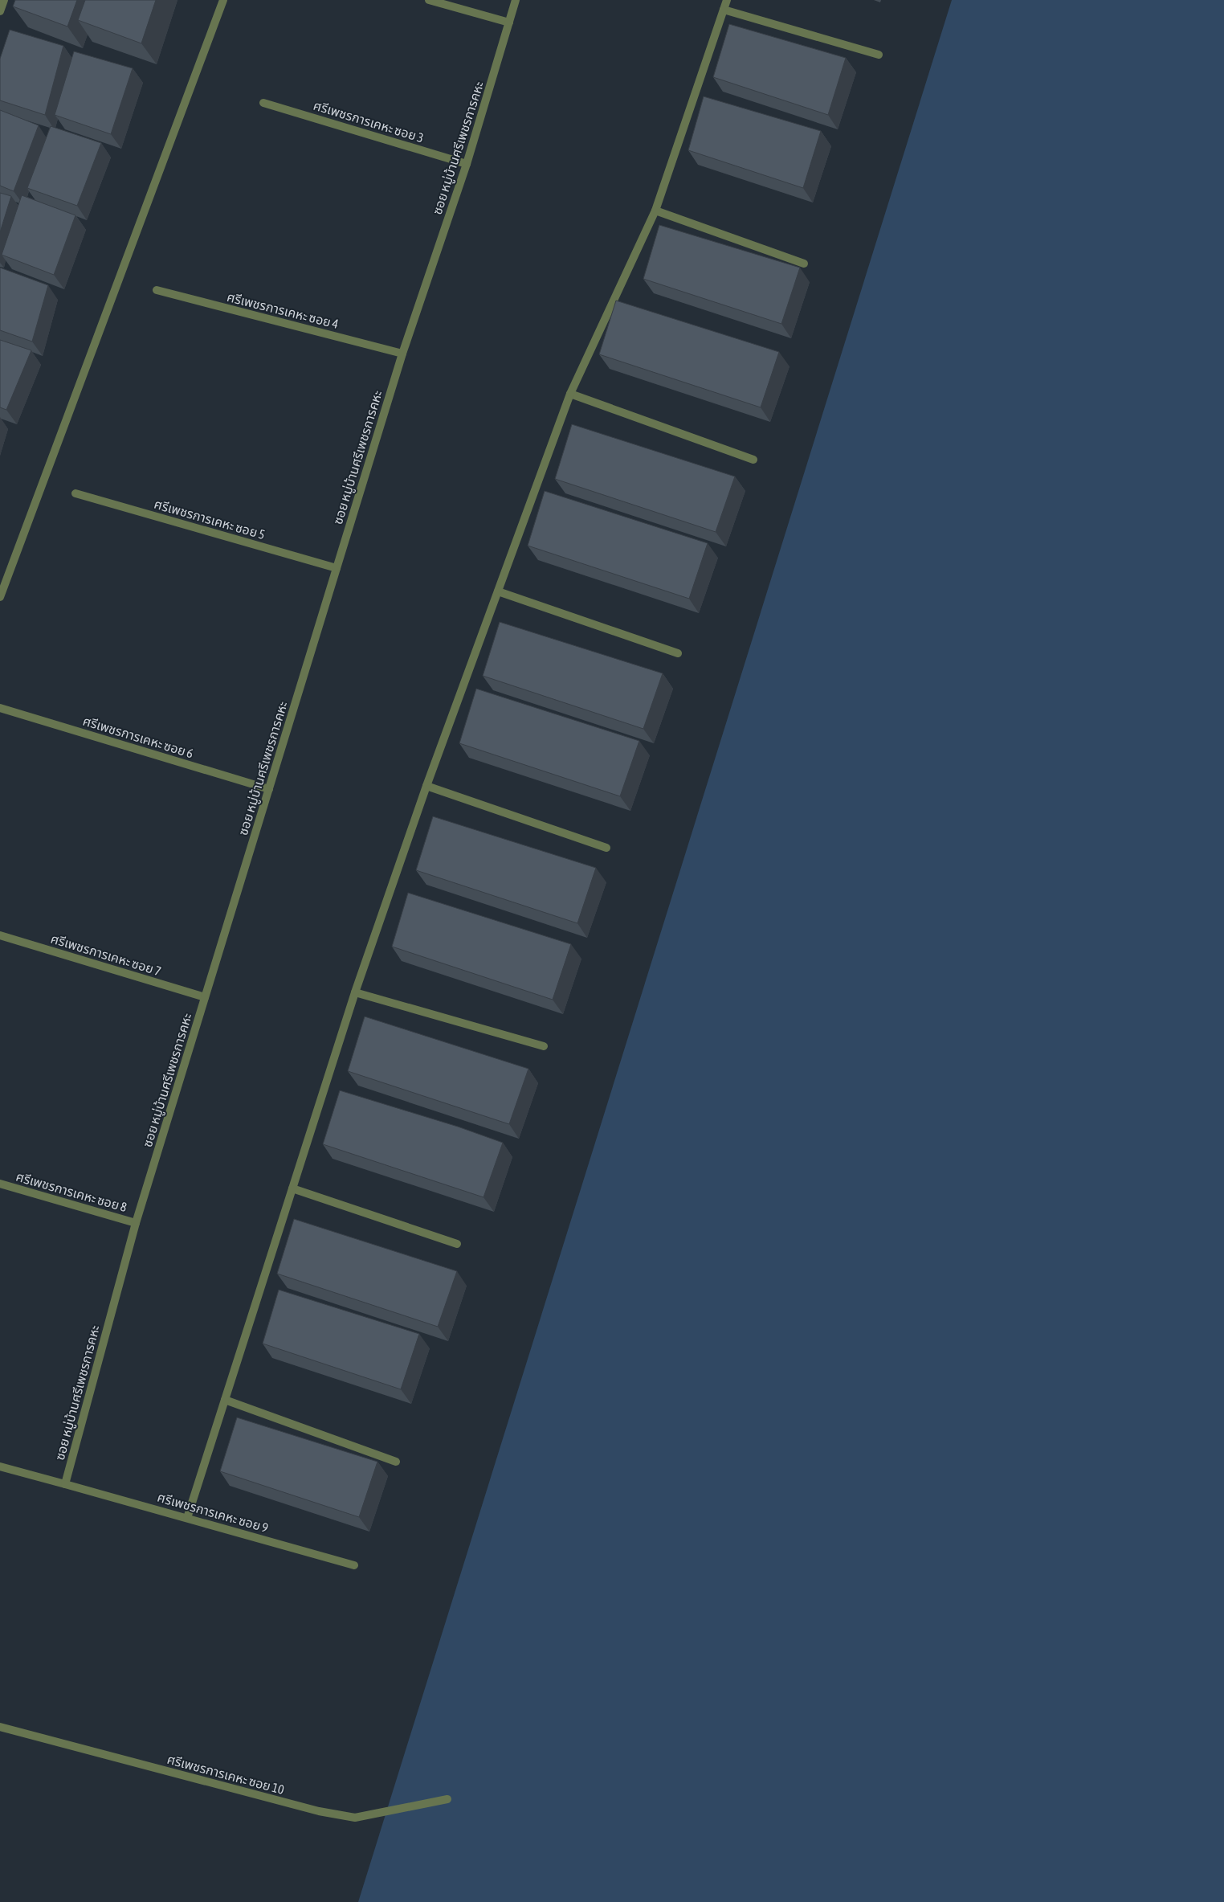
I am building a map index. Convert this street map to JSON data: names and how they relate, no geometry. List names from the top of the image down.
{
  "streets": {
    "street": [
      "ศรีเพชรการเคหะ ซอย 3",
      "ซอย หมู่บ้านศรีเพชรการคหะ",
      "ศรีเพชรการเคหะ ซอย 4",
      "ศรีเพชรการเคหะ ซอย 5",
      "ศรีเพชรการเคหะ ซอย 6",
      "ศรีเพชรการเคหะ ซอย 7",
      "ศรีเพชรการเคหะ ซอย 8",
      "ศรีเพชรการเคหะ ซอย 9",
      "ศรีเพชรการเคหะ ซอย 10"
    ]
  },
  "crossings": [
    ["ศรีเพชรการเคหะ ซอย 3", "ซอย หมู่บ้านศรีเพชรการคหะ"],
    ["ซอย หมู่บ้านศรีเพชรการคหะ", "ศรีเพชรการเคหะ ซอย 4"],
    ["ซอย หมู่บ้านศรีเพชรการคหะ", "ศรีเพชรการเคหะ ซอย 5"],
    ["ซอย หมู่บ้านศรีเพชรการคหะ", "ศรีเพชรการเคหะ ซอย 6"],
    ["ซอย หมู่บ้านศรีเพชรการคหะ", "ศรีเพชรการเคหะ ซอย 7"],
    ["ซอย หมู่บ้านศรีเพชรการคหะ", "ศรีเพชรการเคหะ ซอย 8"],
    ["ซอย หมู่บ้านศรีเพชรการคหะ", "ศรีเพชรการเคหะ ซอย 9"]
  ]
}
